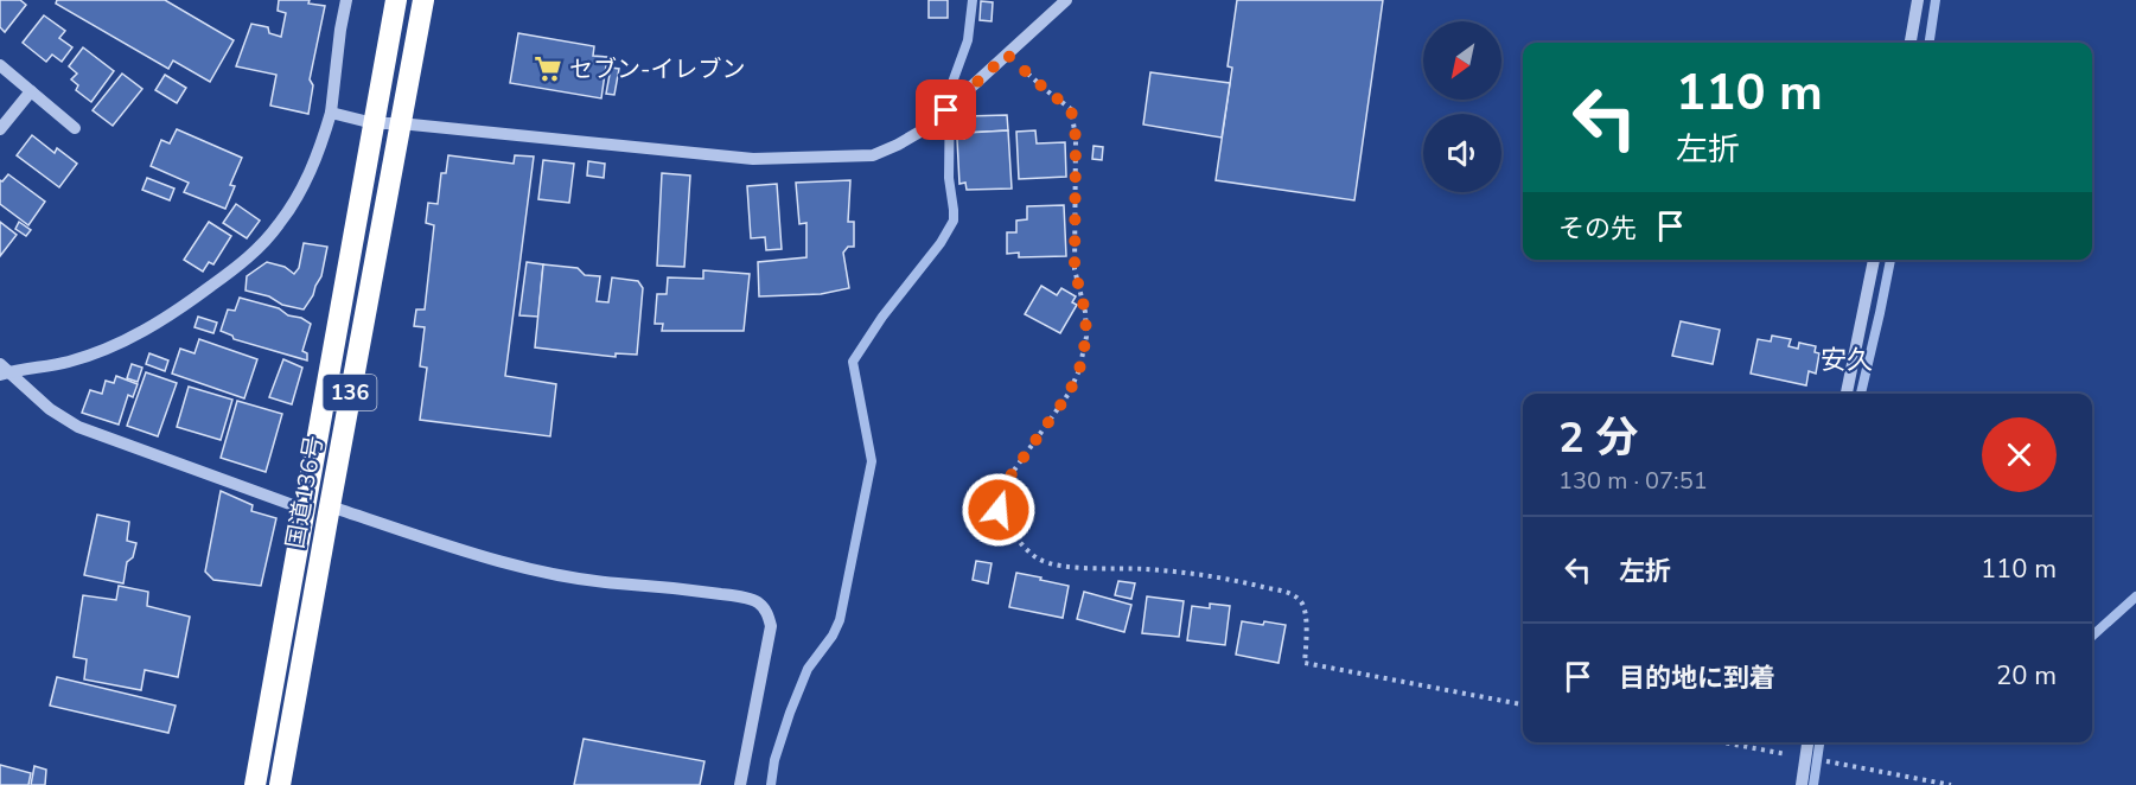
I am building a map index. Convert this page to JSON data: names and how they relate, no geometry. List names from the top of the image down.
{
  "streets": {
    "highway": ["136", "国道136号"]
  },
  "districts": ["安久"],
  "places": {
    "supermarket": ["セブン-イレブン"]
  },
  "north": "bottom left",
  "page": {
    "turn": ["110 m", "左折"],
    "then": "その先",
    "heading": ["2 分", "130 m · 07:51"],
    "list": [
      {
        "name": "左折",
        "value": "110 m"
      },
      {
        "name": "目的地に到着",
        "value": "20 m"
      }
    ]
  }
}
